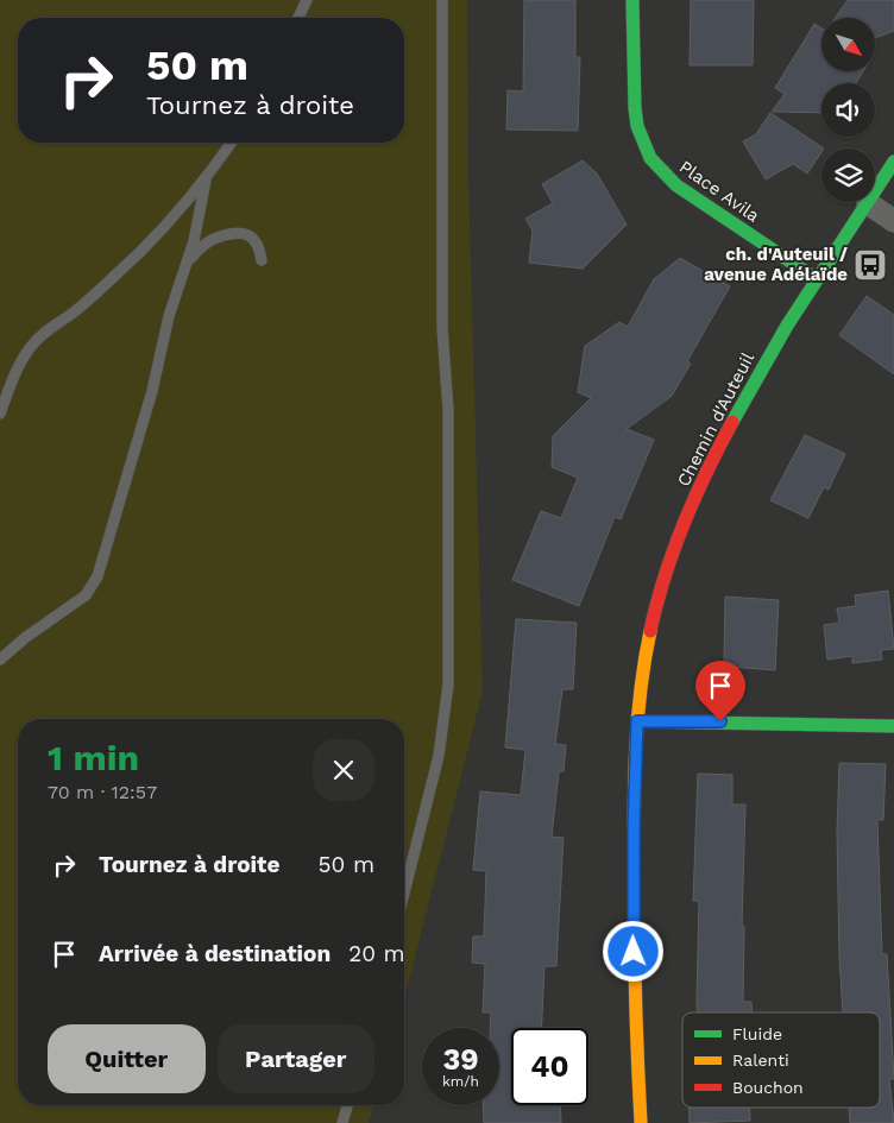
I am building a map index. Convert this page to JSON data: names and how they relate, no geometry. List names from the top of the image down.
{
  "streets": {
    "street": ["Place Avila", "Chemin d'Auteuil"]
  },
  "crossings": [
    ["Place Avila", "Chemin d'Auteuil"]
  ],
  "places": {
    "bus stop": ["ch. d'Auteuil / avenue Adélaïde"]
  },
  "legend": ["Fluide", "Ralenti", "Bouchon"],
  "north": "bottom right",
  "page": {
    "turn": ["50 m", "Tournez à droite"],
    "heading": ["1 min", "70 m · 12:57"],
    "list": [
      {
        "name": "Tournez à droite",
        "value": "50 m"
      },
      {
        "name": "Arrivée à destination",
        "value": "20 m"
      }
    ],
    "buttons": ["Quitter", "Partager"],
    "speed": "39 km/h",
    "limit": "40"
  }
}
